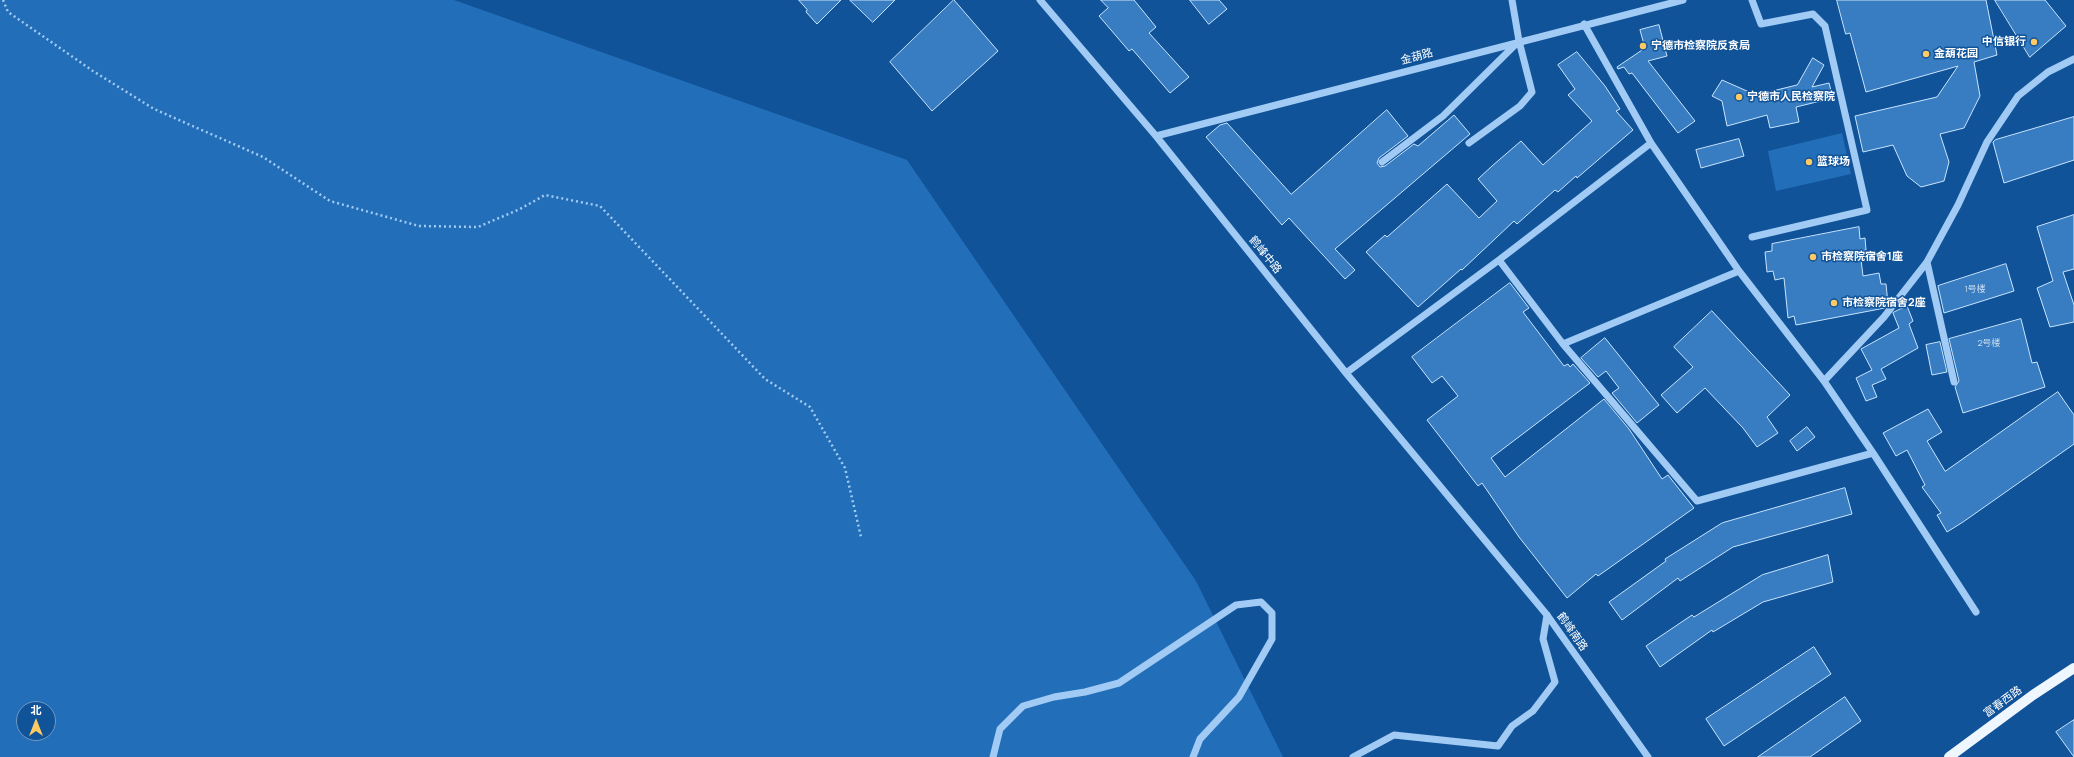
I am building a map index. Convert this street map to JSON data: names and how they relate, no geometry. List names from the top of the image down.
{
  "streets": {
    "main road": ["富春西路"],
    "street": ["金葫路", "鹤峰中路", "鹤峰南路"]
  },
  "crossings": [
    ["金葫路", "鹤峰中路"],
    ["鹤峰中路", "鹤峰南路"]
  ],
  "places": [
    "中信银行",
    "宁德市检察院反贪局",
    "金葫花园",
    "宁德市人民检察院",
    "篮球场",
    "市检察院宿舍1座",
    "市检察院宿舍2座"
  ],
  "house_numbers": ["1号楼", "2号楼"],
  "north": "top"
}
